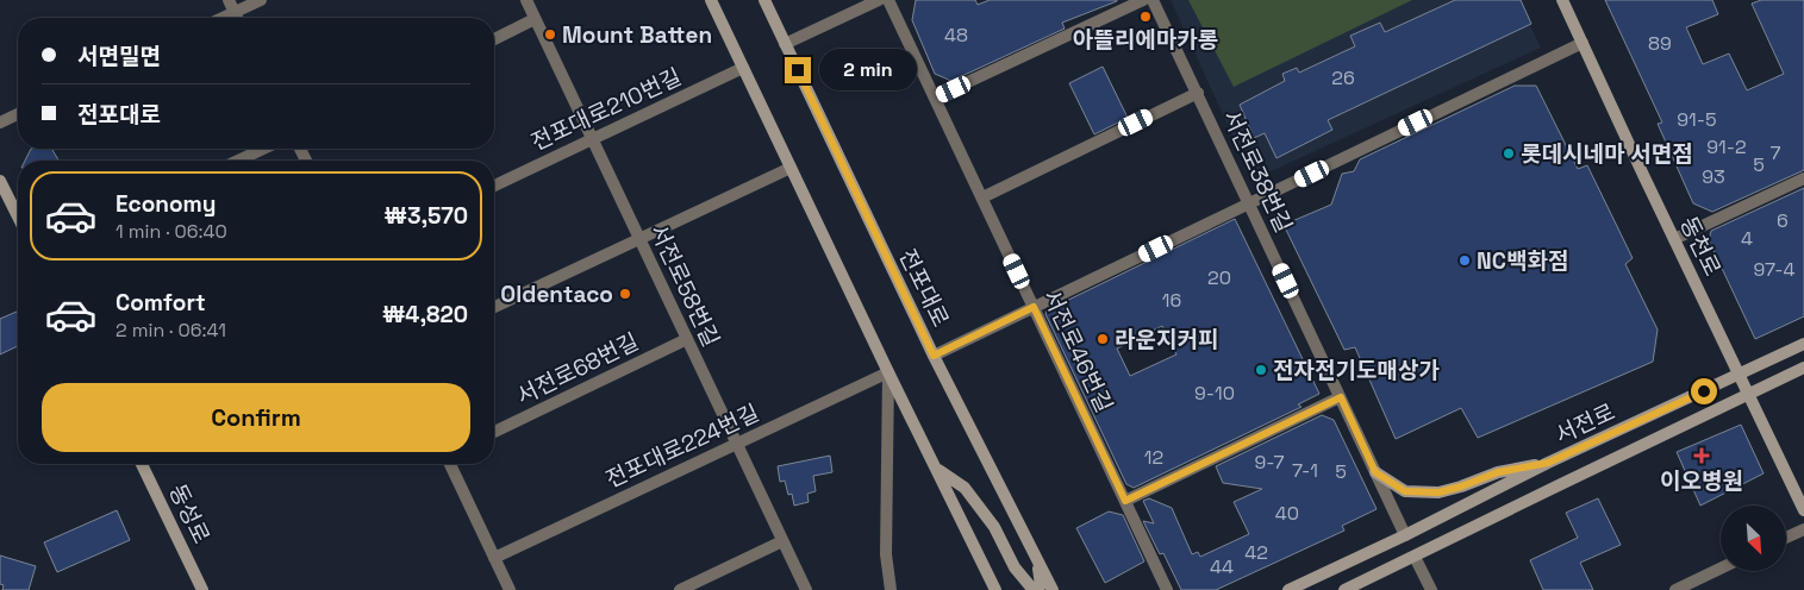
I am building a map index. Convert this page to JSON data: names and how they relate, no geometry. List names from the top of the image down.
{
  "streets": {
    "main road": [
      "동천로",
      "전포대로",
      "서전로",
      "동성로"
    ],
    "street": [
      "전포대로210번길",
      "서전로38번길",
      "서전로58번길",
      "서전로46번길",
      "서전로68번길",
      "전포대로224번길"
    ]
  },
  "crossings": [
    ["전포대로210번길", "서전로58번길"],
    ["서전로38번길", "서전로46번길"],
    ["서전로38번길", "서전로"],
    ["동천로", "서전로"],
    ["서전로58번길", "서전로68번길"],
    ["서전로58번길", "전포대로224번길"]
  ],
  "places": {
    "other": [
      "아뜰리에마카롱",
      "Mount Batten",
      "롯데시네마 서면점",
      "NC백화점",
      "Oldentaco",
      "라운지커피",
      "전자전기도매상가"
    ],
    "health": ["이오병원"]
  },
  "house_numbers": [
    "48",
    "89",
    "26",
    "91-5",
    "91-2",
    "7",
    "5",
    "93",
    "6",
    "4",
    "97-4",
    "20",
    "16",
    "9-10",
    "12",
    "9-7",
    "7-1",
    "5",
    "40",
    "42",
    "44"
  ],
  "north": "bottom right",
  "page": {
    "banner": ["서면밀면", "전포대로"],
    "bubble": "2 min",
    "list": [
      {
        "name": "Economy",
        "note": "1 min · 06:40",
        "value": "₩3,570"
      },
      {
        "name": "Comfort",
        "note": "2 min · 06:41",
        "value": "₩4,820"
      }
    ],
    "buttons": "Confirm"
  }
}
